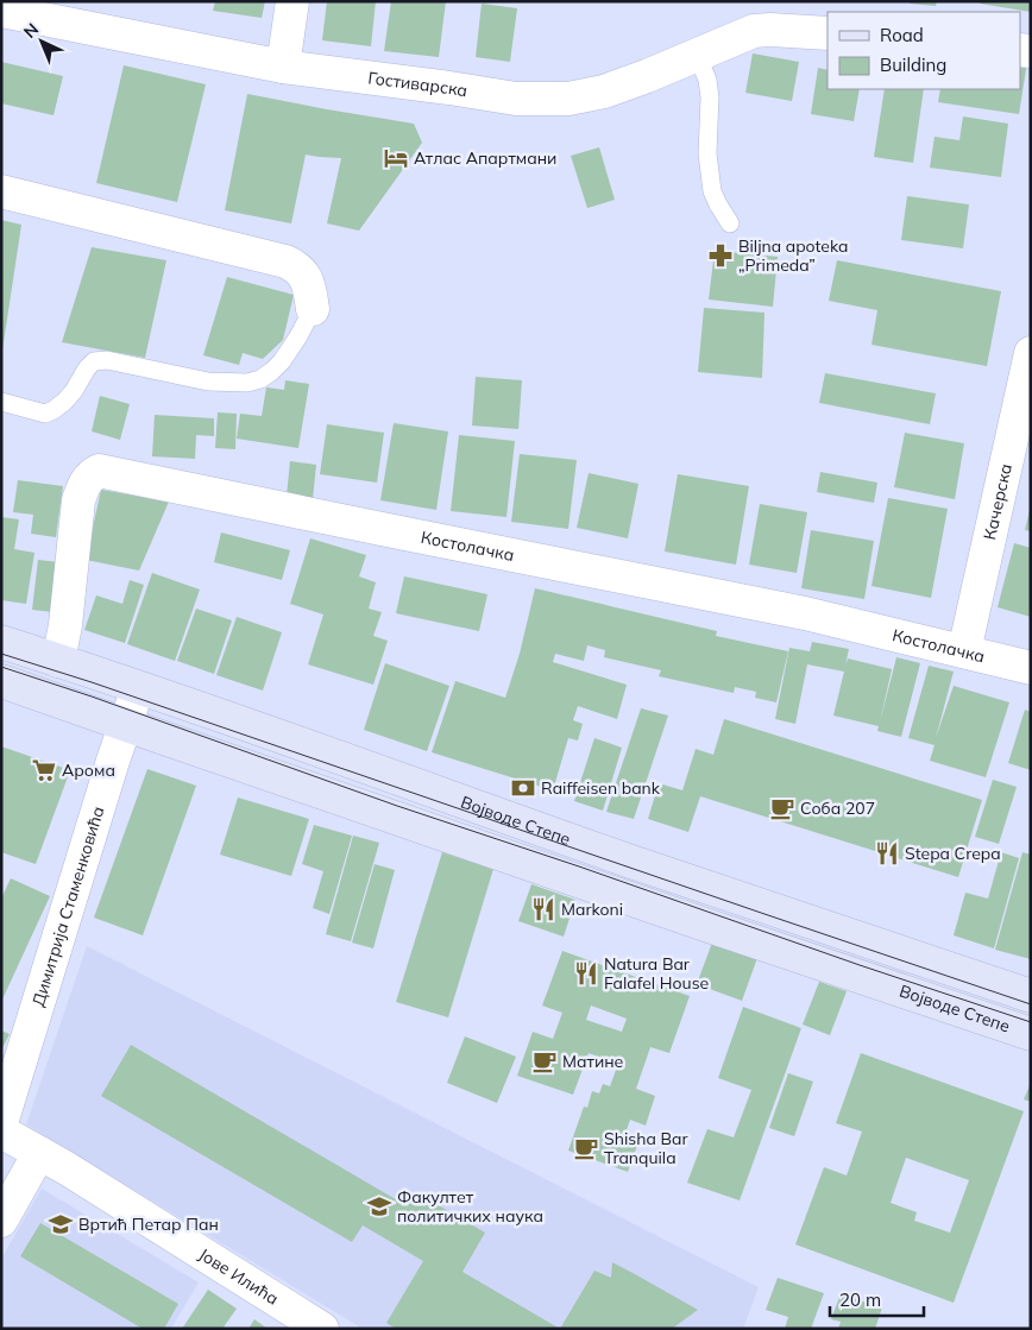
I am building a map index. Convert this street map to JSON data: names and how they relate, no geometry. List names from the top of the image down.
{
  "streets": {
    "main road": ["Војводе Степе"],
    "street": [
      "Гостиварска",
      "Качерска",
      "Костолачка",
      "Димитрија Стаменковића",
      "Јове Илића"
    ]
  },
  "crossings": [
    ["Качерска", "Костолачка"],
    ["Костолачка", "Војводе Степе"],
    ["Војводе Степе", "Димитрија Стаменковића"]
  ],
  "places": {
    "hotel": ["Атлас Апартмани"],
    "pharmacy": ["Biljna apoteka „Primeda”"],
    "supermarket": ["Арома"],
    "bank": ["Raiffeisen bank"],
    "cafe": ["Соба 207", "Матине", "Shisha Bar Tranquila"],
    "restaurant": ["Stepa Crepa", "Markoni", "Natura Bar Falafel House"],
    "school or university": ["Факултет политичких наука", "Вртић Петар Пан"]
  },
  "legend": ["Road", "Building"],
  "scale_bar": "20 m",
  "north": "top left"
}
